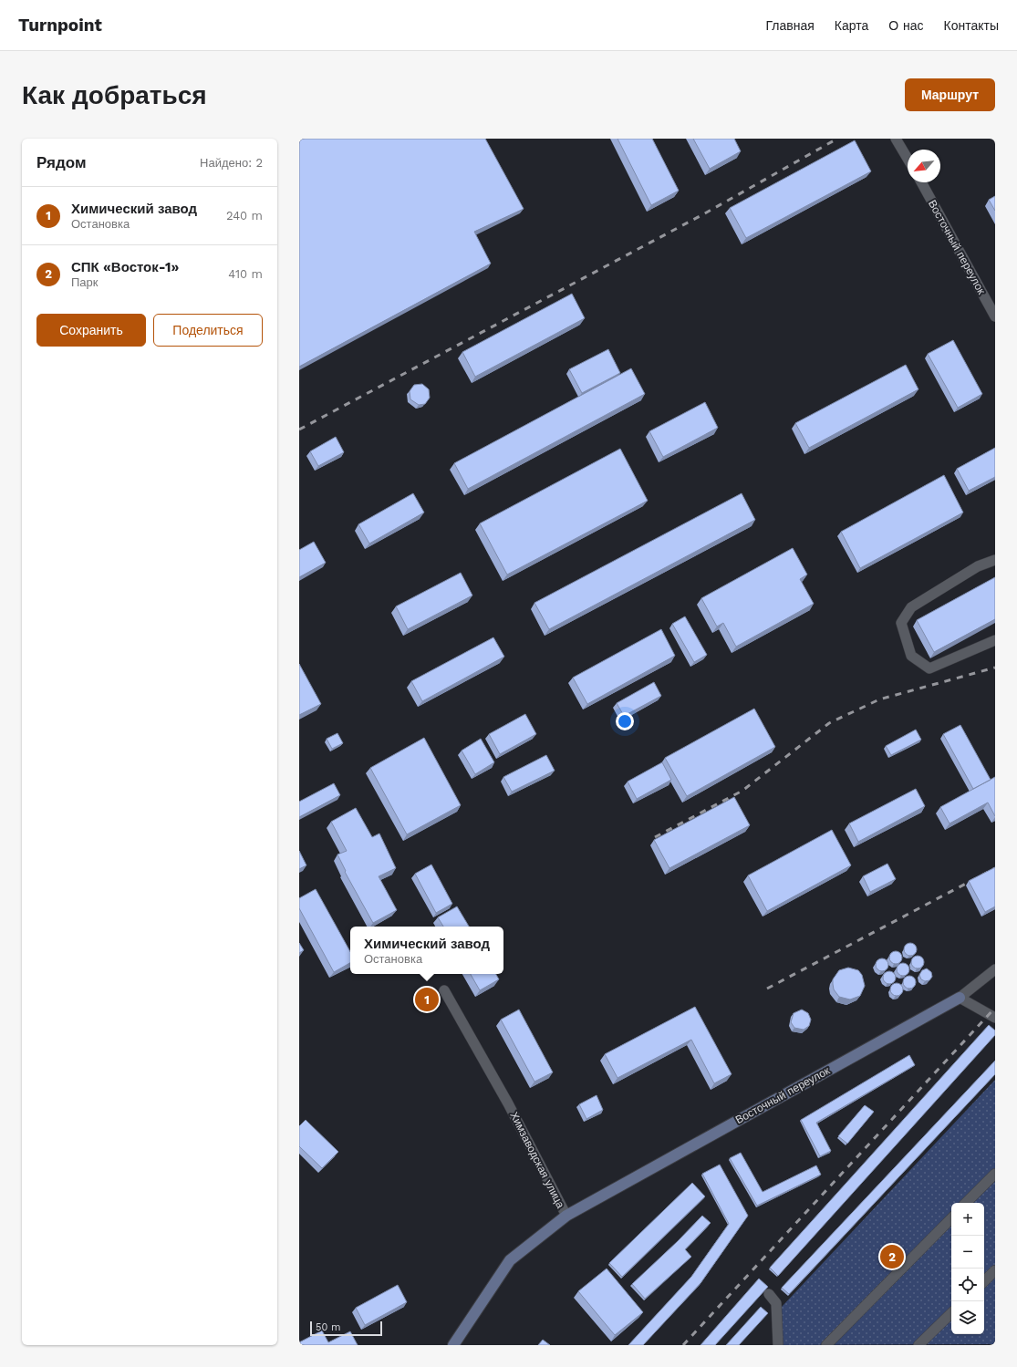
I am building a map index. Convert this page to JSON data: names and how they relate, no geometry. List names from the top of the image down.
{
  "streets": {
    "street": ["Восточный переулок", "Химзаводская улица"]
  },
  "crossings": [
    ["Восточный переулок", "Химзаводская улица"]
  ],
  "scale_bar": "50 m",
  "north": "bottom left",
  "page": {
    "header": "Turnpoint",
    "nav": [
      "Главная",
      "Карта",
      "О нас",
      "Контакты"
    ],
    "buttons": [
      "Маршрут",
      ["Сохранить", "Поделиться"]
    ],
    "title": "Как добраться",
    "heading": ["Рядом", "Найдено: 2"],
    "list": [
      {
        "mark": "1",
        "name": "Химический завод",
        "note": "Остановка",
        "value": "240 m"
      },
      {
        "mark": "2",
        "name": "СПК «Восток-1»",
        "note": "Парк",
        "value": "410 m"
      }
    ],
    "popup": ["Химический завод", "Остановка"],
    "pins": ["1", "2"],
    "map_buttons": ["+", "−"],
    "scale": "50 m"
  }
}
